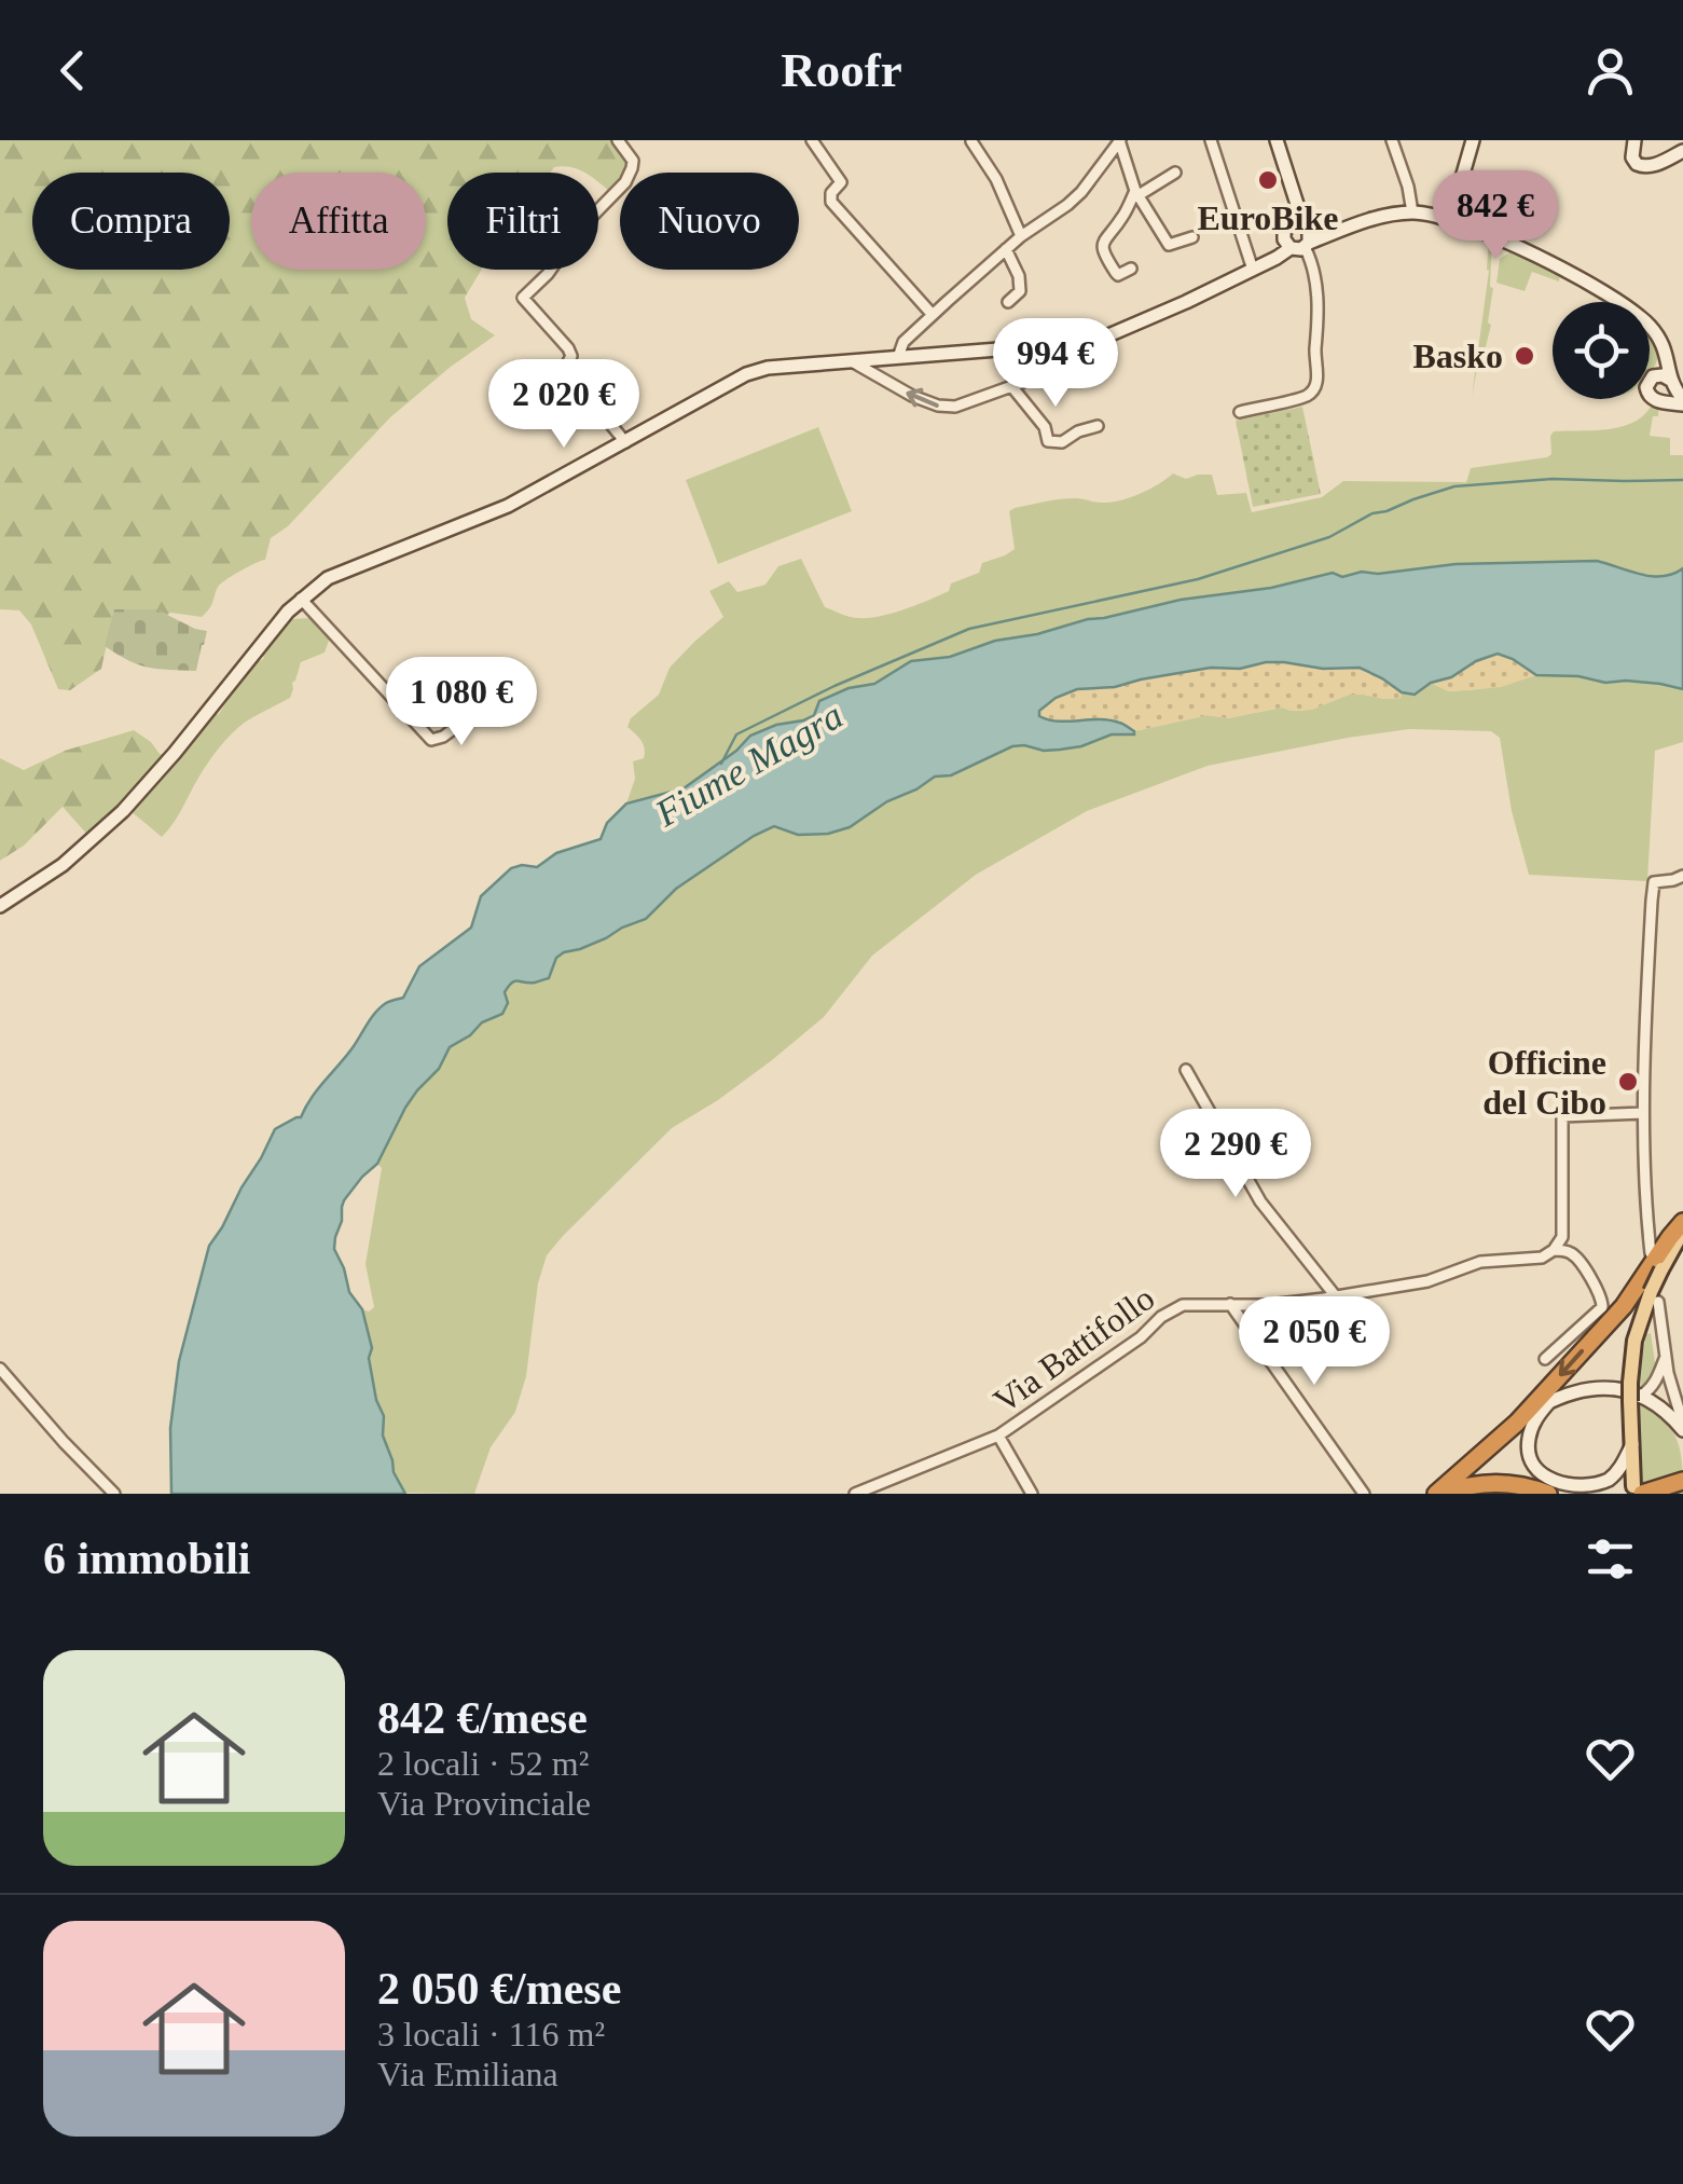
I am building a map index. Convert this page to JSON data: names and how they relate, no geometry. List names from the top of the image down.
{
  "streets": {
    "street": ["Via Battifollo"]
  },
  "water": ["Fiume Magra"],
  "places": ["EuroBike", "Basko", "Officine del Cibo"],
  "page": {
    "header": "Roofr",
    "price": [
      "842 €",
      "994 €",
      "2 020 €",
      "1 080 €",
      "2 290 €",
      "2 050 €"
    ],
    "chip": [
      "Compra",
      "Affitta",
      "Filtri",
      "Nuovo"
    ],
    "heading": "6 immobili",
    "list": [
      {
        "name": "842 €/mese",
        "note": "2 locali · 52 m² · Via Provinciale"
      },
      {
        "name": "2 050 €/mese",
        "note": "3 locali · 116 m² · Via Emiliana"
      }
    ]
  }
}
